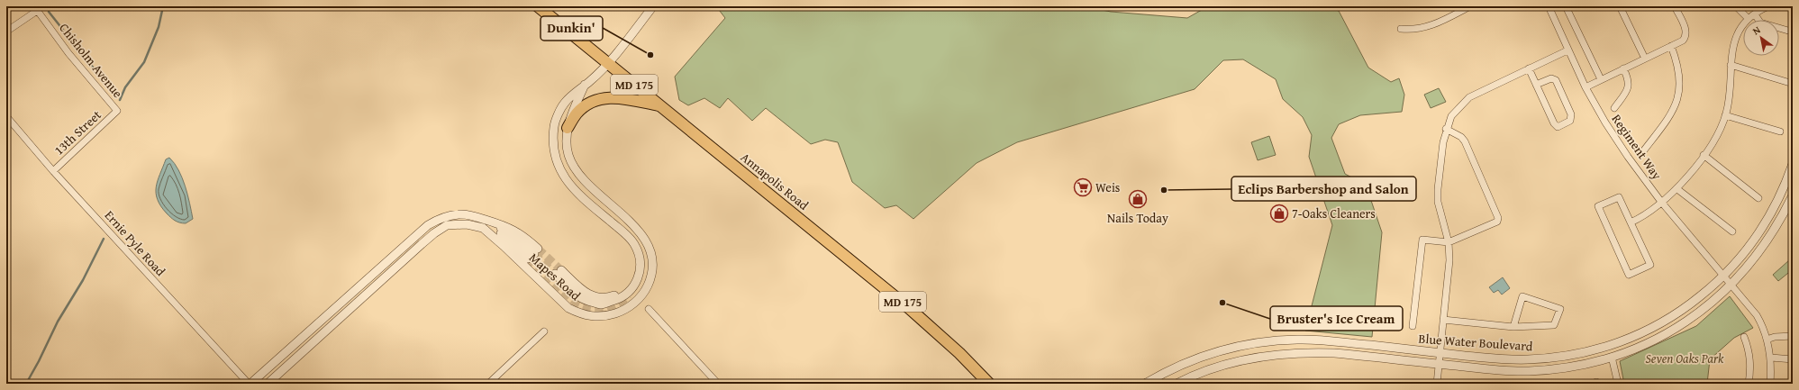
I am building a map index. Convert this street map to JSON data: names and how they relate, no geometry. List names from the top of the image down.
{
  "streets": {
    "main road": ["MD 175", "Annapolis Road"],
    "street": [
      "Chisholm Avenue",
      "13th Street",
      "Regiment Way",
      "Ernie Pyle Road",
      "Mapes Road",
      "Blue Water Boulevard"
    ]
  },
  "crossings": [
    ["Chisholm Avenue", "13th Street"],
    ["13th Street", "Ernie Pyle Road"],
    ["Regiment Way", "Blue Water Boulevard"],
    ["Annapolis Road", "Mapes Road"],
    ["Ernie Pyle Road", "Mapes Road"]
  ],
  "parks": ["Seven Oaks Park"],
  "places": {
    "other": ["Dunkin'", "Eclips Barbershop and Salon", "Bruster's Ice Cream"],
    "supermarket": ["Weis"],
    "shop": ["Nails Today", "7-Oaks Cleaners"]
  },
  "north": "top left"
}
